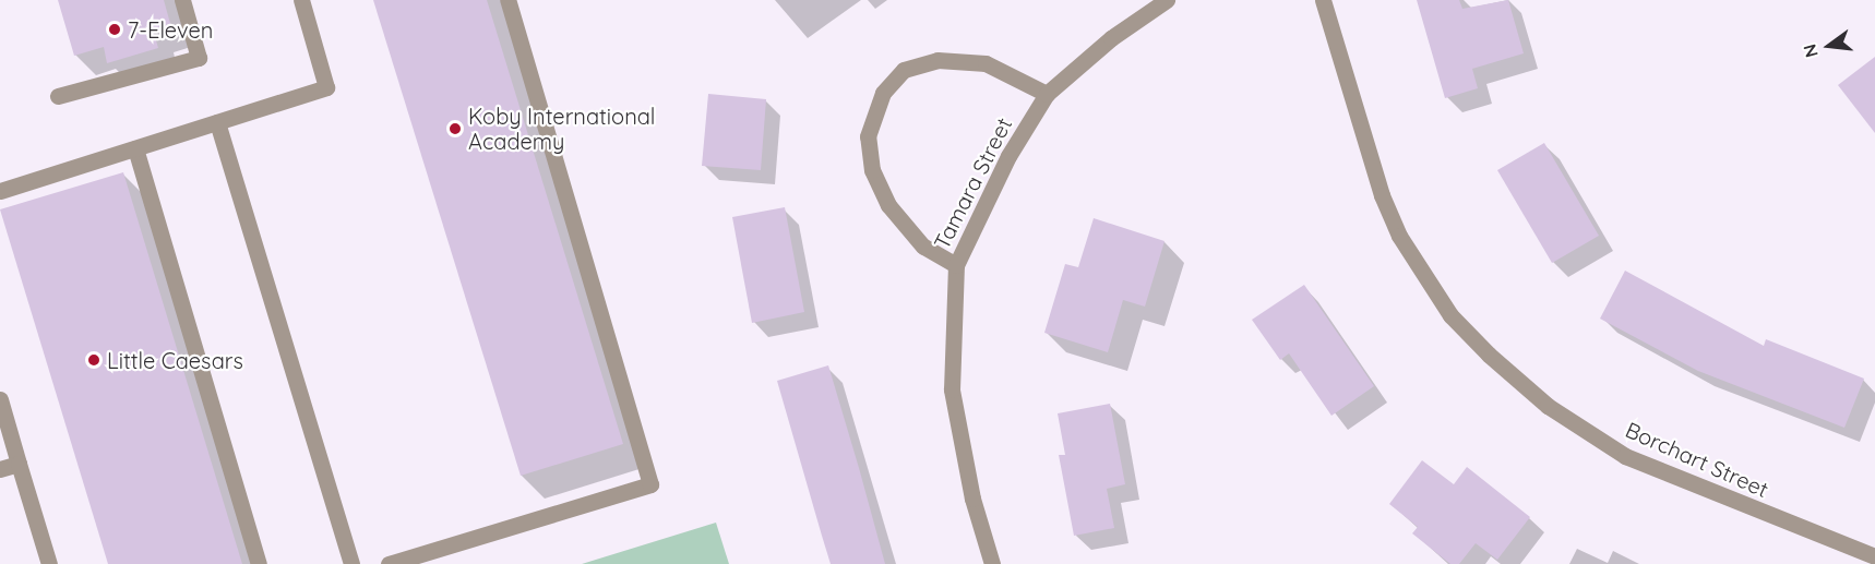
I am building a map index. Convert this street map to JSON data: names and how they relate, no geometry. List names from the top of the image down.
{
  "streets": {
    "street": ["Tamara Street", "Borchart Street"]
  },
  "places": ["7-Eleven", "Koby International Academy", "Little Caesars"],
  "north": "left"
}
